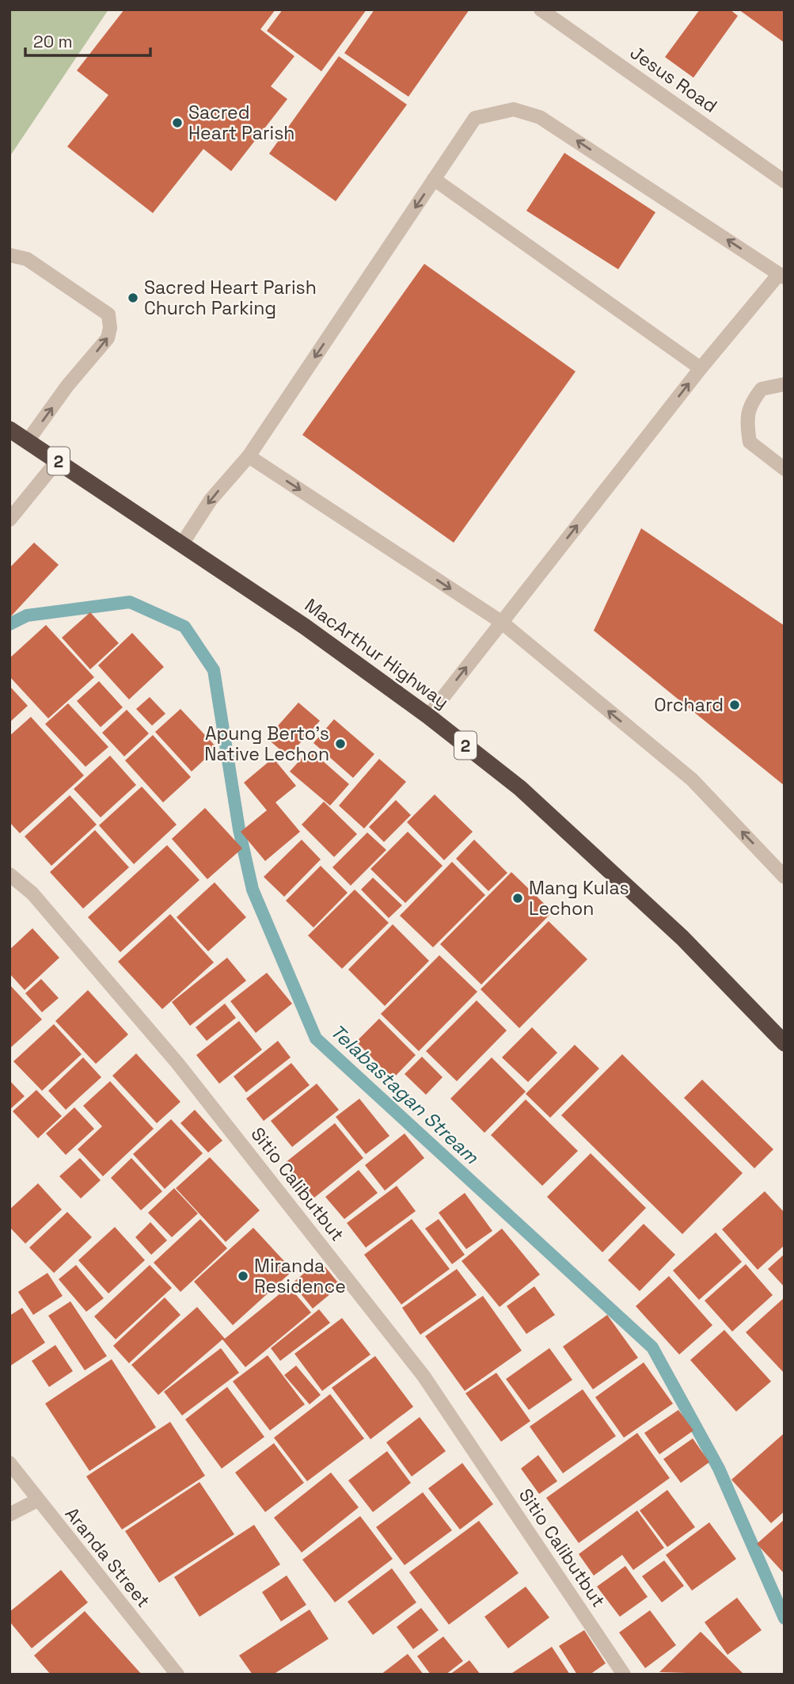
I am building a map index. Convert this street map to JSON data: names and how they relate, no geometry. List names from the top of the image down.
{
  "streets": {
    "highway": ["2", "MacArthur Highway"],
    "street": ["Jesus Road", "Sitio Calibutbut", "Aranda Street"]
  },
  "water": ["Telabastagan Stream"],
  "places": [
    "Sacred Heart Parish",
    "Sacred Heart Parish Church Parking",
    "Orchard",
    "Apung Berto's Native Lechon",
    "Mang Kulas Lechon",
    "Miranda Residence"
  ],
  "scale_bar": "20 m"
}
